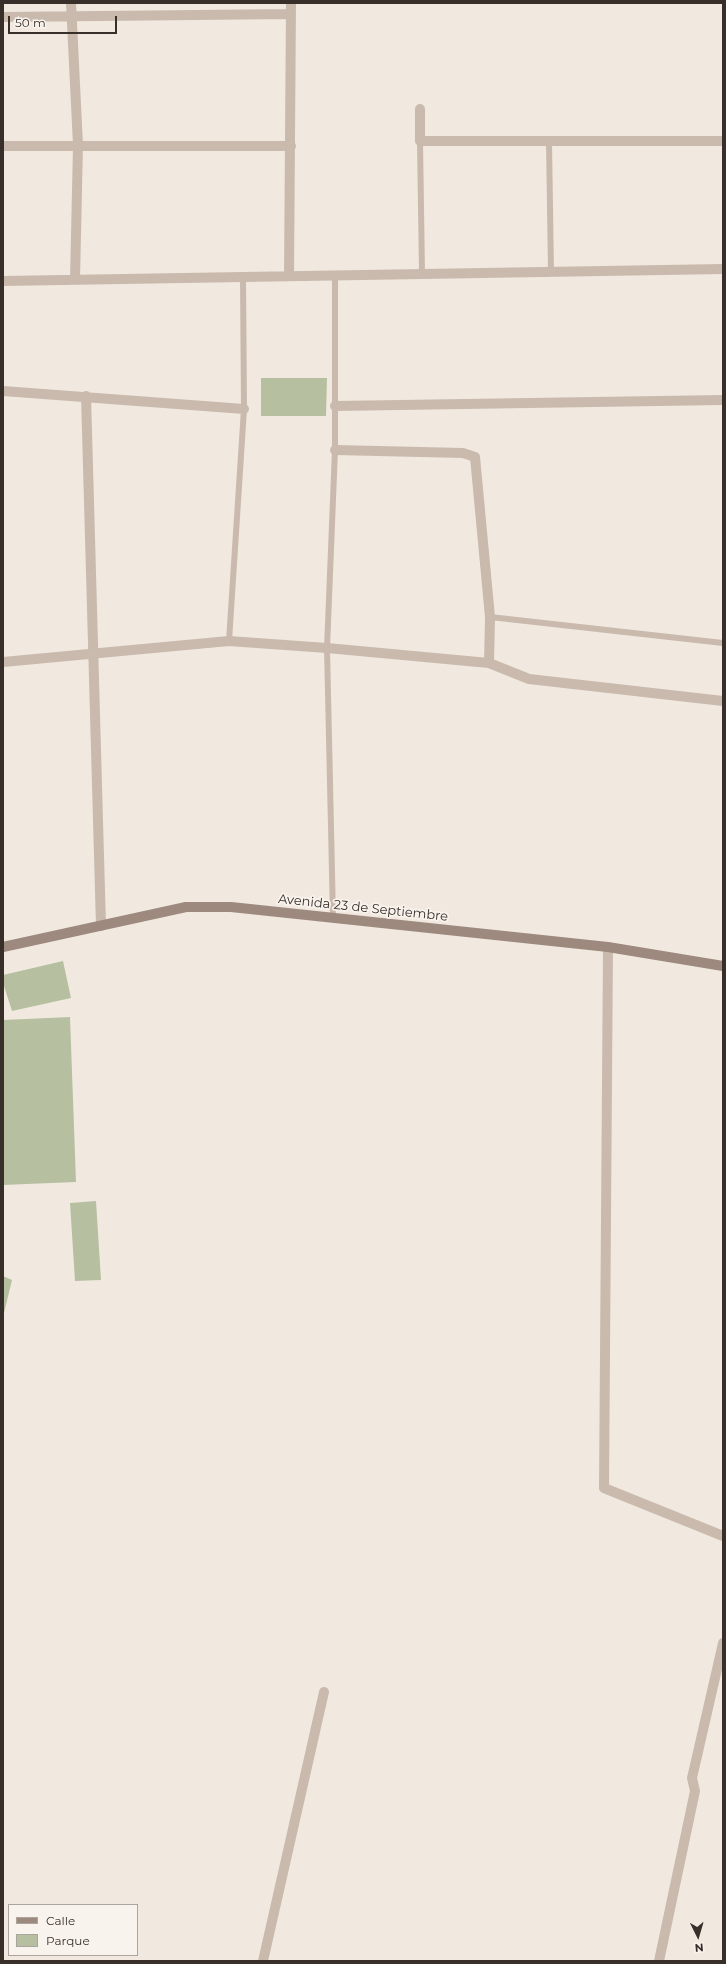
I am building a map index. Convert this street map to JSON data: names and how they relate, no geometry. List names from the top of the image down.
{
  "streets": {
    "main road": ["Avenida 23 de Septiembre"]
  },
  "legend": ["Calle", "Parque"],
  "scale_bar": "50 m",
  "north": "bottom"
}
